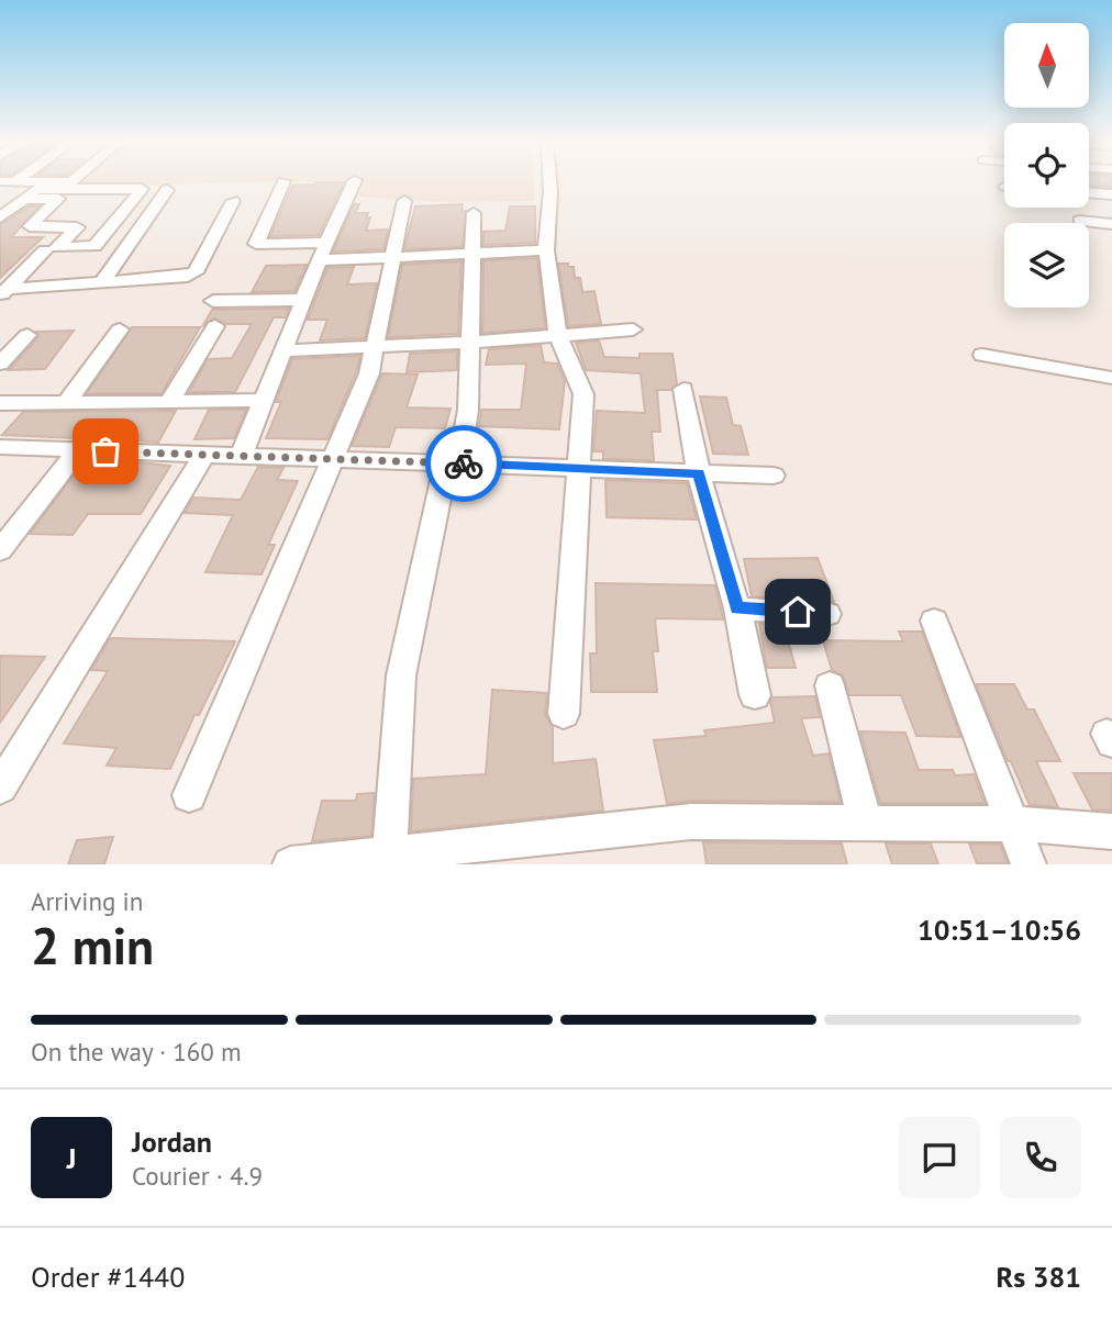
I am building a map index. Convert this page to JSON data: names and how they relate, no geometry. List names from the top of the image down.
{
  "north": "top",
  "page": {
    "heading": ["2 min", "Arriving in", "10:51–10:56"],
    "panel": [
      "Jordan",
      "Courier · 4.9",
      "Order #1440",
      "Rs 381"
    ],
    "bar": "On the way · 160 m",
    "round": "J"
  }
}
